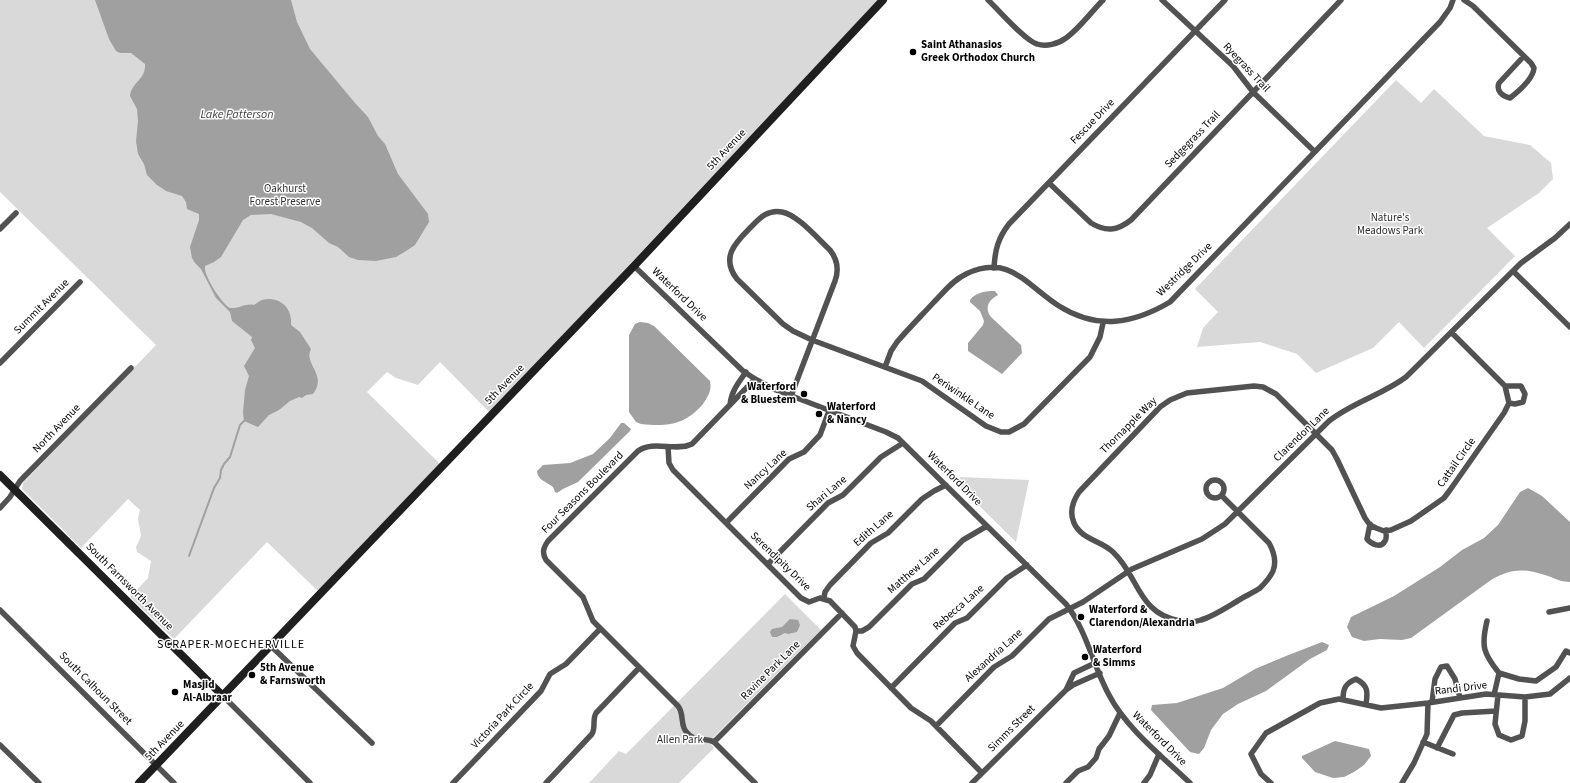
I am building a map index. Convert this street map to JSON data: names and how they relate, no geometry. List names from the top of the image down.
{
  "streets": {
    "street": [
      "Ryegrass Trail",
      "Fescue Drive",
      "Sedgegrass Trail",
      "5th Avenue",
      "Westridge Drive",
      "Waterford Drive",
      "Summit Avenue",
      "Periwinkle Lane",
      "Thornapple Way",
      "North Avenue",
      "Clarendon Lane",
      "Cattail Circle",
      "Nancy Lane",
      "Four Seasons Boulevard",
      "Shari Lane",
      "Edith Lane",
      "Serendipity Drive",
      "Matthew Lane",
      "South Farnsworth Avenue",
      "Rebecca Lane",
      "Alexandria Lane",
      "Ravine Park Lane",
      "South Calhoun Street",
      "Randi Drive",
      "Victoria Park Circle",
      "Simms Street"
    ]
  },
  "crossings": [
    ["Ryegrass Trail", "Fescue Drive"],
    ["Ryegrass Trail", "Sedgegrass Trail"],
    ["Ryegrass Trail", "Westridge Drive"],
    ["Fescue Drive", "Sedgegrass Trail"],
    ["Fescue Drive", "Westridge Drive"],
    ["5th Avenue", "Waterford Drive"],
    ["5th Avenue", "South Farnsworth Avenue"],
    ["5th Avenue", "South Calhoun Street"],
    ["Westridge Drive", "Periwinkle Lane"],
    ["Waterford Drive", "Clarendon Lane"],
    ["Waterford Drive", "Nancy Lane"],
    ["Waterford Drive", "Four Seasons Boulevard"],
    ["Waterford Drive", "Shari Lane"],
    ["Waterford Drive", "Edith Lane"],
    ["Waterford Drive", "Matthew Lane"],
    ["Waterford Drive", "Rebecca Lane"],
    ["Waterford Drive", "Alexandria Lane"],
    ["Waterford Drive", "Simms Street"],
    ["Thornapple Way", "Clarendon Lane"],
    ["North Avenue", "South Farnsworth Avenue"],
    ["Clarendon Lane", "Alexandria Lane"],
    ["Nancy Lane", "Serendipity Drive"],
    ["Four Seasons Boulevard", "Serendipity Drive"],
    ["Four Seasons Boulevard", "Ravine Park Lane"],
    ["Four Seasons Boulevard", "Victoria Park Circle"],
    ["Shari Lane", "Serendipity Drive"],
    ["Edith Lane", "Serendipity Drive"]
  ],
  "districts": ["SCRAPER-MOECHERVILLE"],
  "water": ["Lake Patterson"],
  "parks": ["Oakhurst Forest Preserve", "Nature's Meadows Park", "Allen Park"],
  "places": [
    "Saint Athanasios Greek Orthodox Church",
    "Waterford & Bluestem",
    "Waterford & Nancy",
    "Waterford & Clarendon/Alexandria",
    "Waterford & Simms",
    "5th Avenue & Farnsworth",
    "Masjid Al-Albraar"
  ]
}
